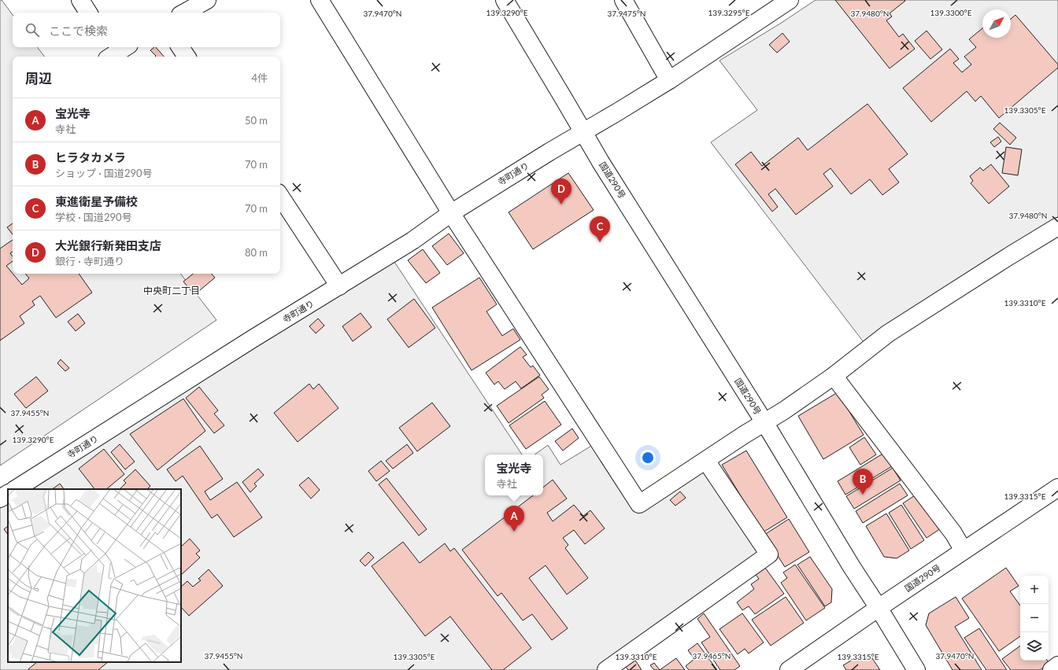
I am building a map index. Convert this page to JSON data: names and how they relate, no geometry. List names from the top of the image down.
{
  "streets": {
    "main road": ["寺町通り", "国道290号"]
  },
  "crossings": [
    ["寺町通り", "国道290号"]
  ],
  "districts": ["中央町二丁目"],
  "north": "top right",
  "page": {
    "search": "ここで検索",
    "heading": ["周辺", "4件"],
    "list": [
      {
        "mark": "A",
        "name": "宝光寺",
        "note": "寺社",
        "value": "50 m"
      },
      {
        "mark": "B",
        "name": "ヒラタカメラ",
        "note": "ショップ · 国道290号",
        "value": "70 m"
      },
      {
        "mark": "C",
        "name": "東進衛星予備校",
        "note": "学校 · 国道290号",
        "value": "70 m"
      },
      {
        "mark": "D",
        "name": "大光銀行新発田支店",
        "note": "銀行 · 寺町通り",
        "value": "80 m"
      }
    ],
    "pins": [
      "D",
      "C",
      "B",
      "A"
    ],
    "popup": ["宝光寺", "寺社"],
    "map_buttons": ["+", "−"]
  },
  "coordinates": [
    "139.3290°E",
    "139.3295°E",
    "139.3300°E",
    "37.9470°N",
    "37.9475°N",
    "37.9480°N",
    "139.3305°E",
    "139.3310°E",
    "37.9455°N",
    "139.3315°E",
    "37.9465°N"
  ]
}
